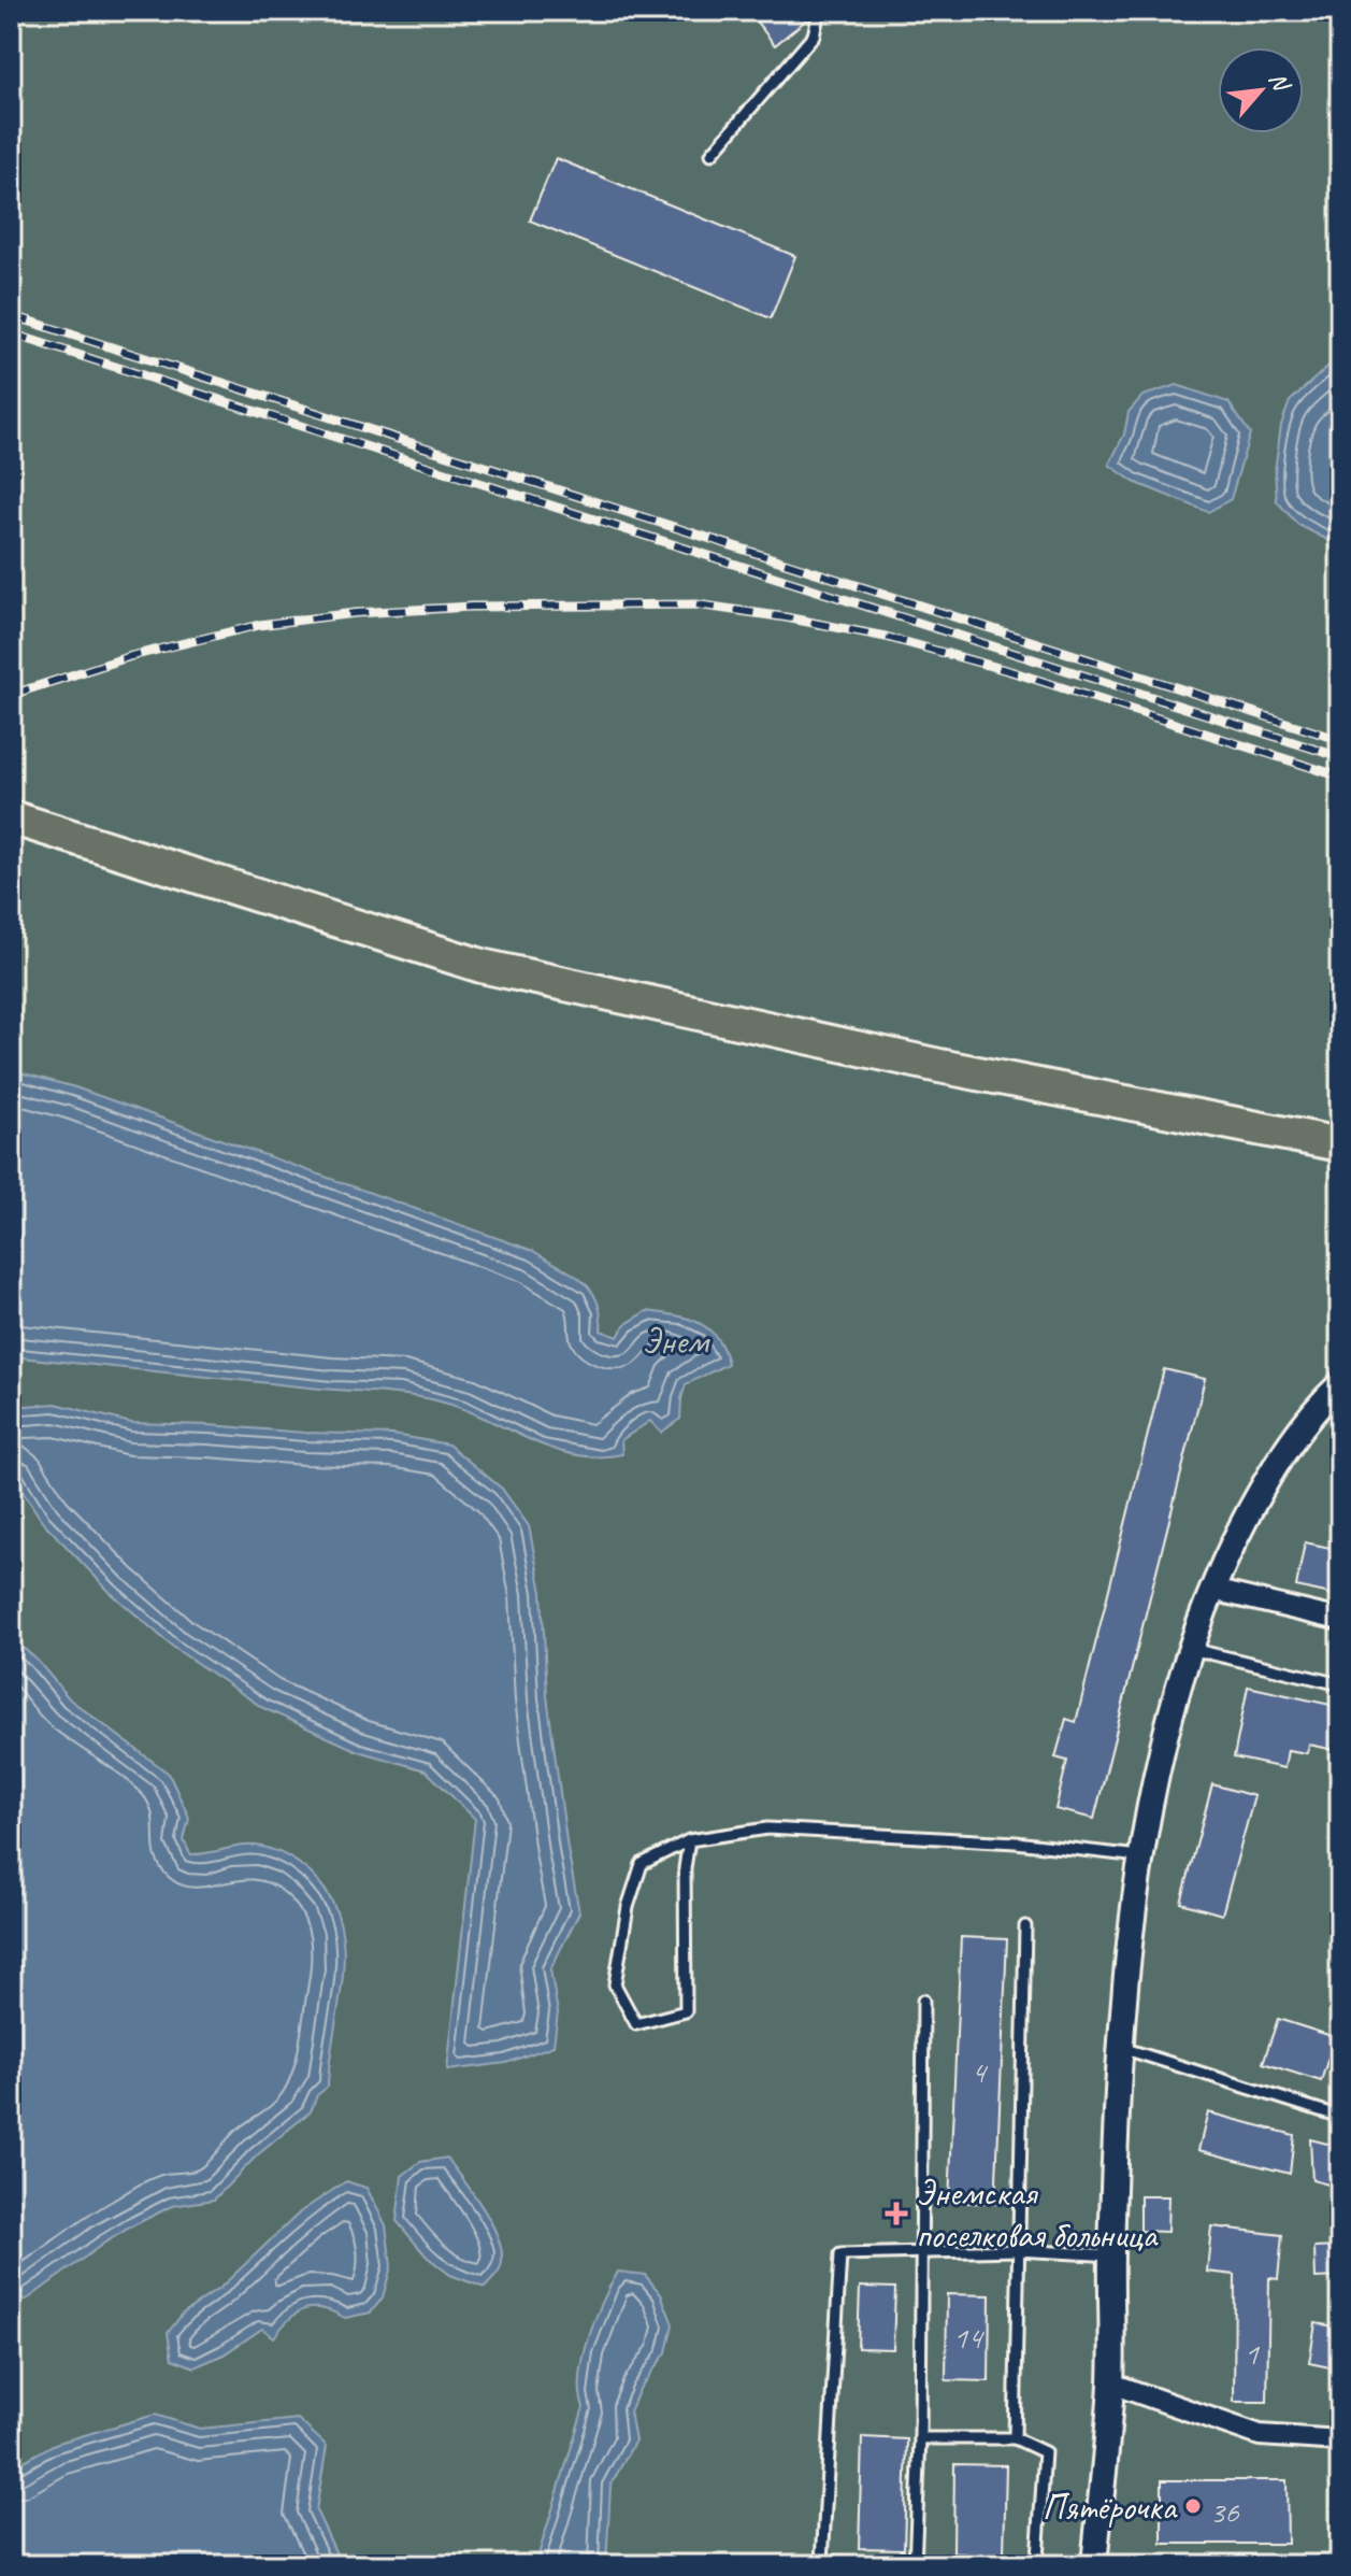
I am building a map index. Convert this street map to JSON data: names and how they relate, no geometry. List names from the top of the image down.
{
  "parks": ["Энем"],
  "places": {
    "health": ["Энемская поселковая больница"],
    "other": ["Пятёрочка"]
  },
  "house_numbers": [
    "4",
    "14",
    "1",
    "36"
  ],
  "north": "top right"
}
